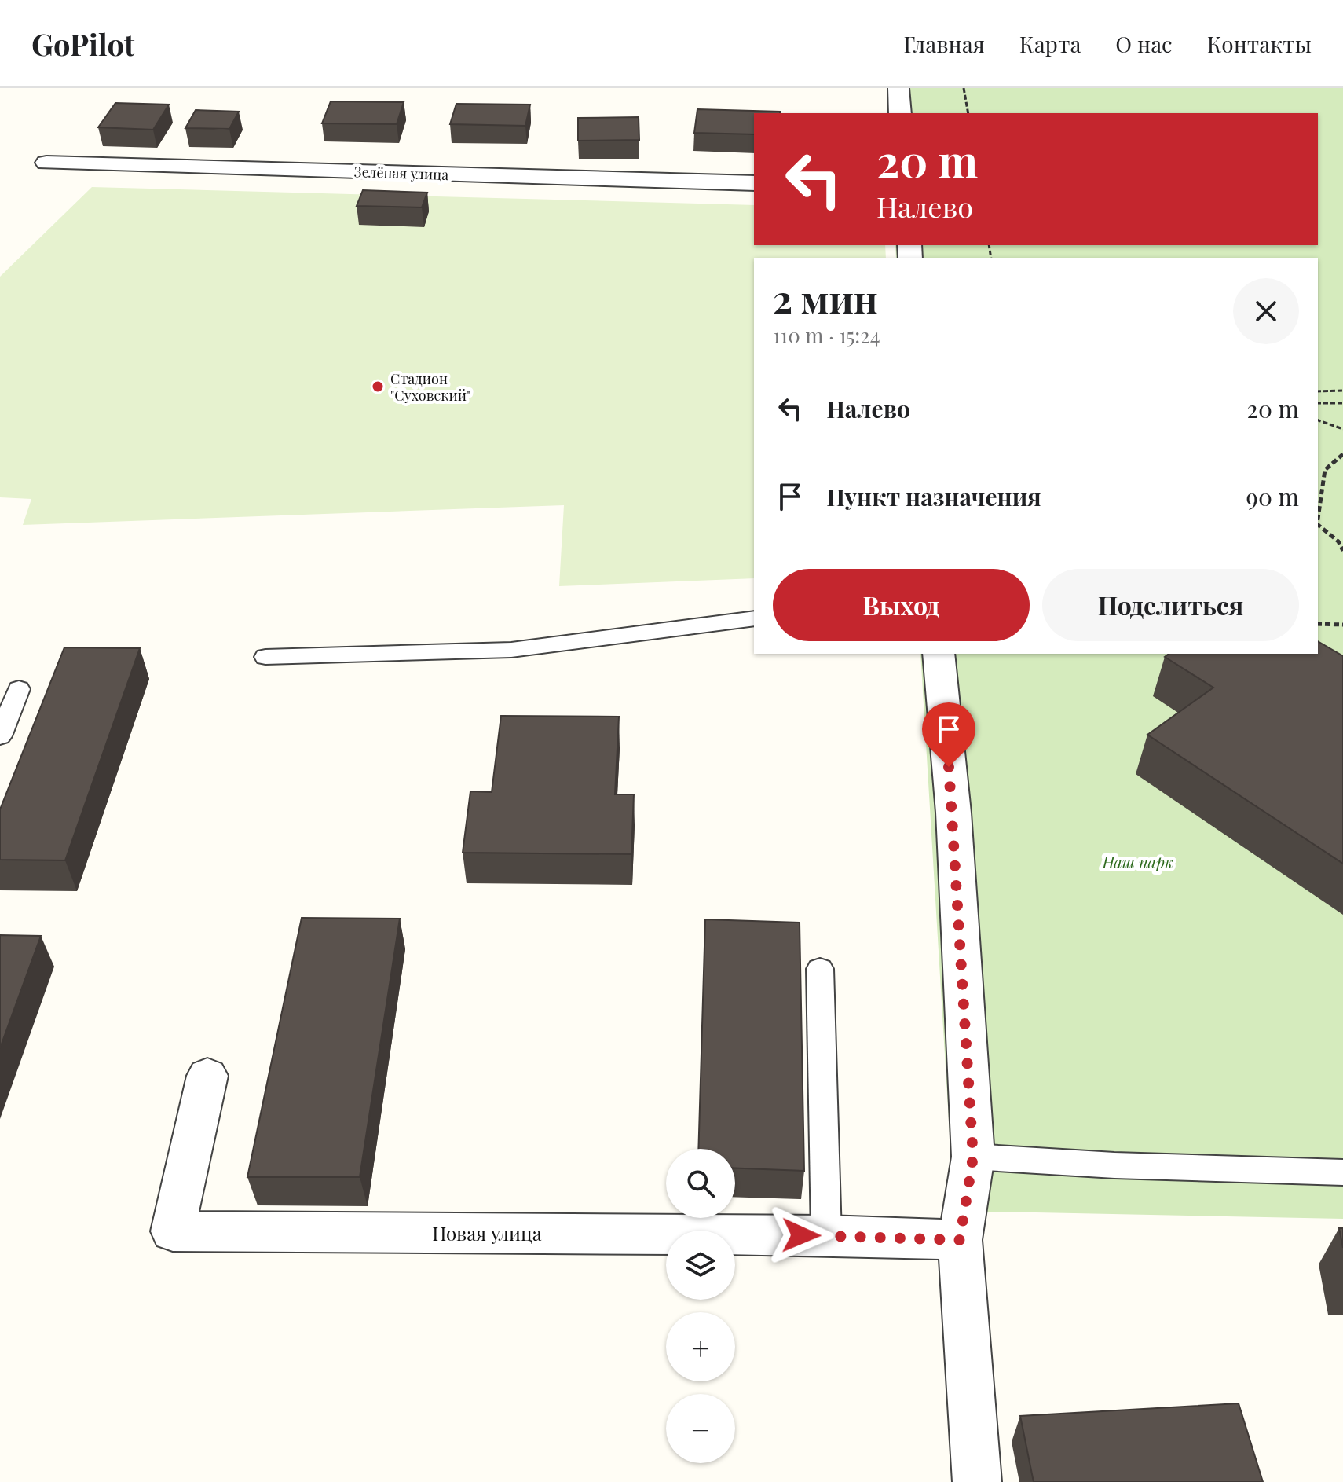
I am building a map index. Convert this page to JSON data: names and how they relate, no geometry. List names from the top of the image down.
{
  "streets": {
    "street": ["Зелёная улица", "Новая улица"]
  },
  "parks": ["Наш парк"],
  "places": ["Стадион \"Суховский\""],
  "page": {
    "header": "GoPilot",
    "nav": [
      "Главная",
      "Карта",
      "О нас",
      "Контакты"
    ],
    "turn": ["20 m", "Налево"],
    "heading": ["2 мин", "110 m · 15:24"],
    "list": [
      {
        "name": "Налево",
        "value": "20 m"
      },
      {
        "name": "Пункт назначения",
        "value": "90 m"
      }
    ],
    "buttons": ["Выход", "Поделиться"],
    "map_buttons": ["+", "−"]
  }
}
